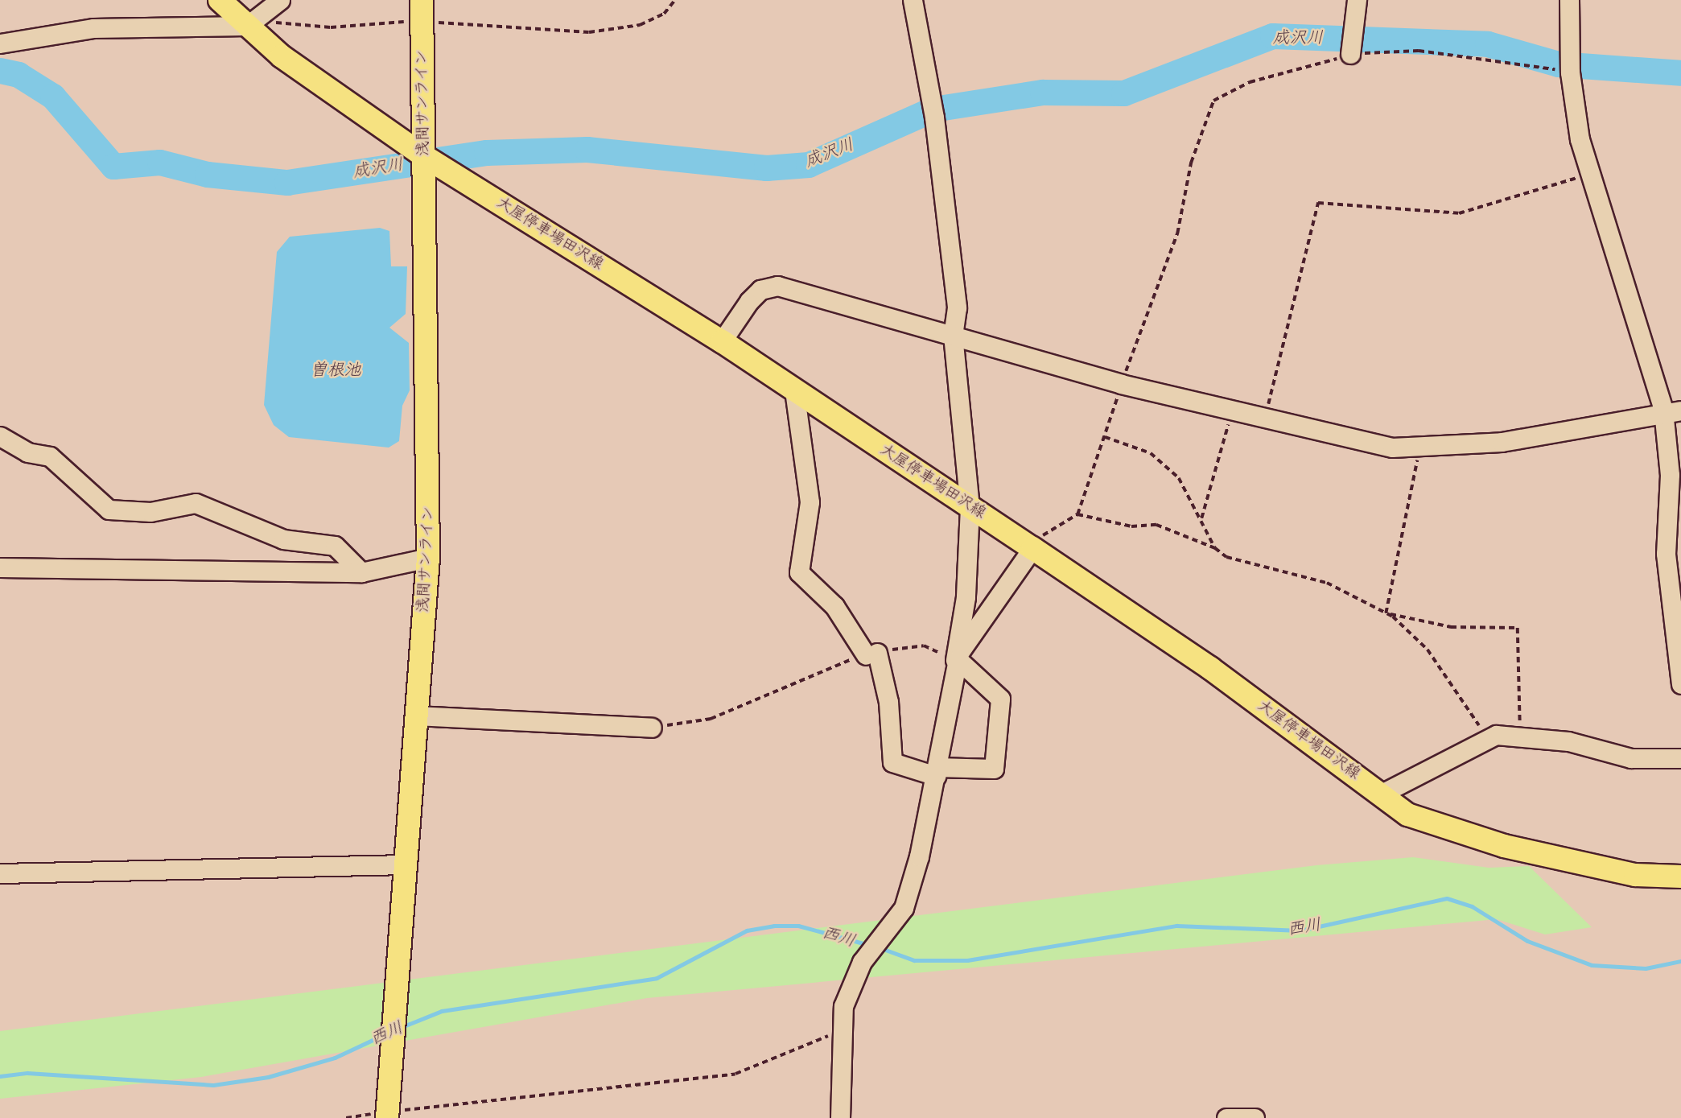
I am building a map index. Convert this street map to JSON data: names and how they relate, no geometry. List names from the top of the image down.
{
  "streets": {
    "main road": ["浅間サンライン", "大屋停車場田沢線"]
  },
  "crossings": [
    ["浅間サンライン", "大屋停車場田沢線"]
  ],
  "water": ["成沢川", "曽根池", "西川"]
}
